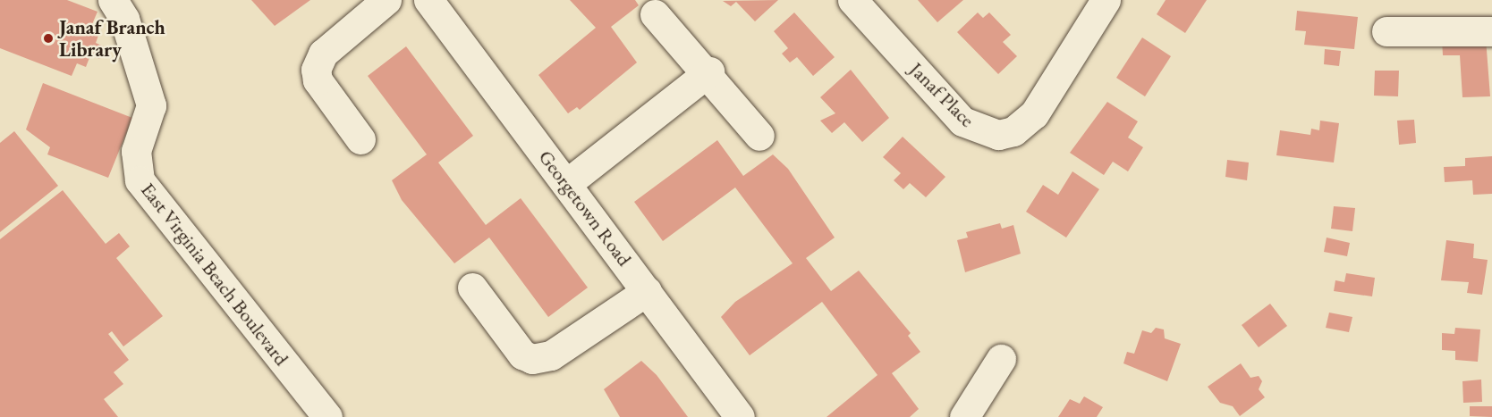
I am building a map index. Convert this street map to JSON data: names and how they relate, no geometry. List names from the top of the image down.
{
  "streets": {
    "street": ["Janaf Place", "Georgetown Road", "East Virginia Beach Boulevard"]
  },
  "places": ["Janaf Branch Library"]
}
